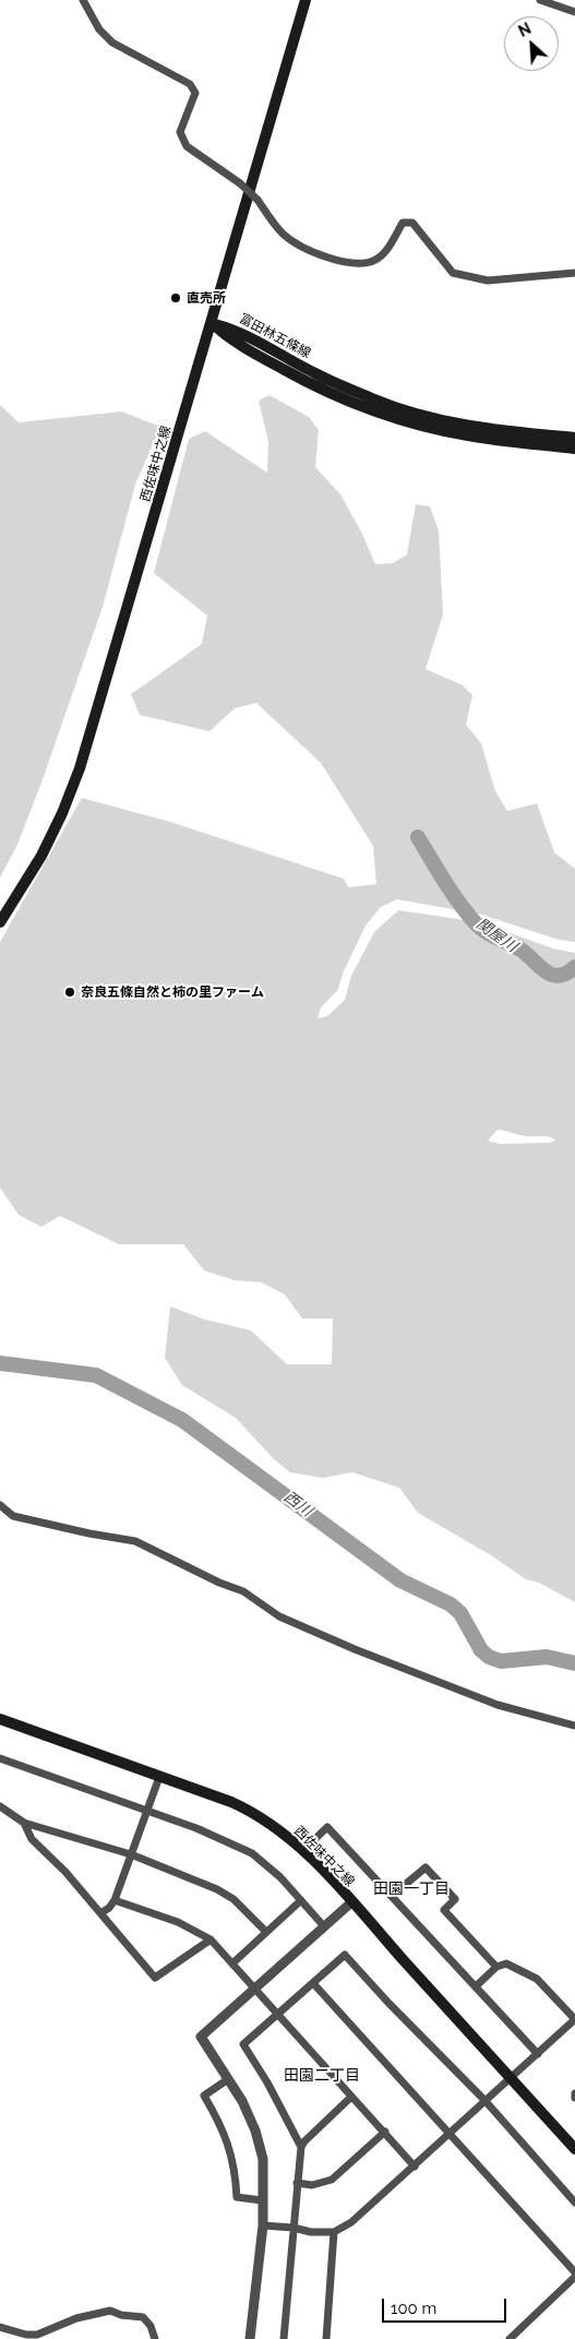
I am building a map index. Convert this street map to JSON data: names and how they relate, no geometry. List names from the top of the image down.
{
  "streets": {
    "main road": ["富田林五條線", "西佐味中之線"]
  },
  "crossings": [
    ["富田林五條線", "西佐味中之線"]
  ],
  "districts": ["田園一丁目", "田園二丁目"],
  "water": ["関屋川", "西川"],
  "places": ["直売所", "奈良五條自然と柿の里ファーム"],
  "scale_bar": "100 m",
  "north": "top left"
}
